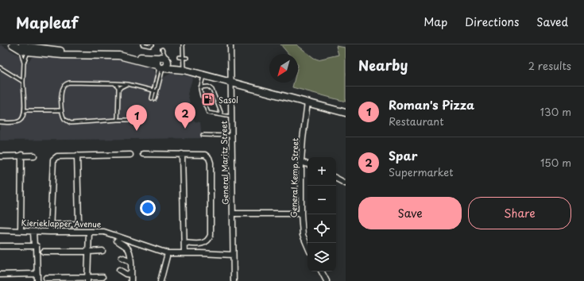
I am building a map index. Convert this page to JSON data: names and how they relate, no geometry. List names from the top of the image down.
{
  "streets": {
    "street": ["General Maritz Street", "General Kemp Street", "Kierieklapper Avenue"]
  },
  "crossings": [
    ["General Maritz Street", "Kierieklapper Avenue"]
  ],
  "places": {
    "fuel station": ["Sasol"]
  },
  "north": "bottom left",
  "page": {
    "header": "Mapleaf",
    "nav": ["Map", "Directions", "Saved"],
    "heading": ["Nearby", "2 results"],
    "list": [
      {
        "mark": "1",
        "name": "Roman's Pizza",
        "note": "Restaurant",
        "value": "130 m"
      },
      {
        "mark": "2",
        "name": "Spar",
        "note": "Supermarket",
        "value": "150 m"
      }
    ],
    "pins": ["2", "1"],
    "map_buttons": ["+", "−"],
    "buttons": ["Save", "Share"]
  }
}
